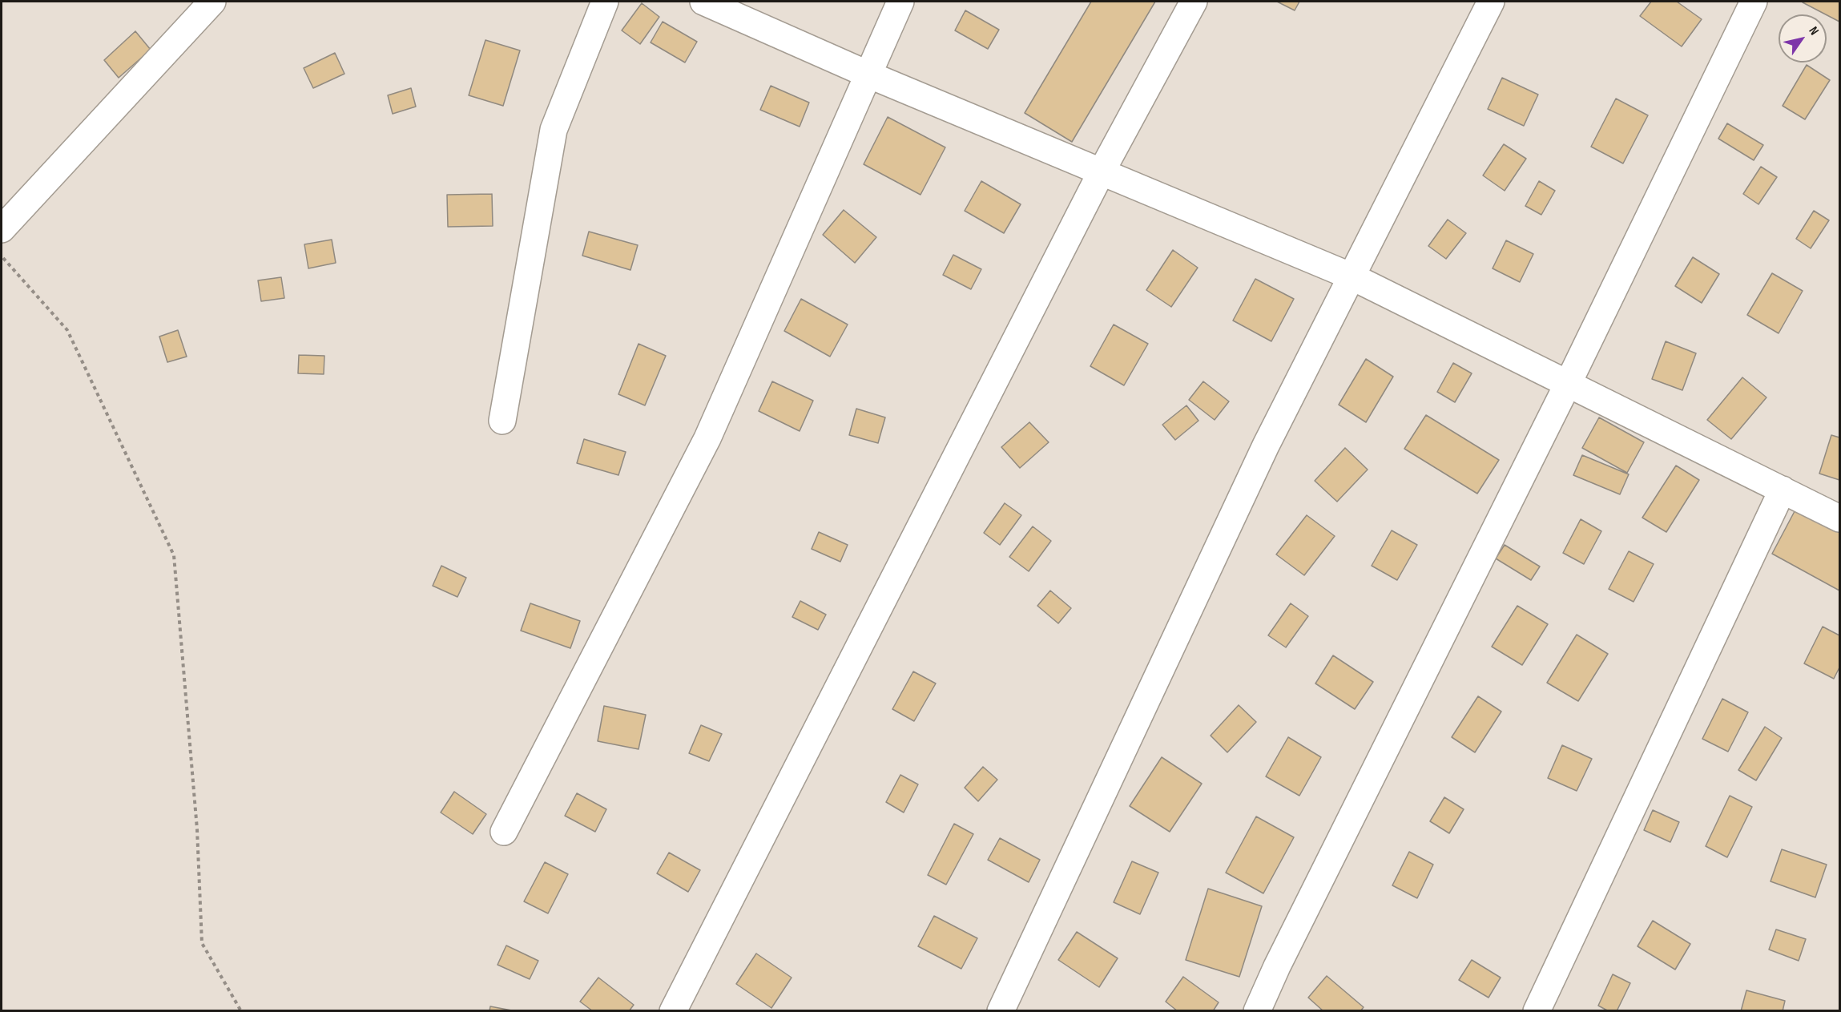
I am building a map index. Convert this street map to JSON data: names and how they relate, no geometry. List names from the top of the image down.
{
  "north": "top right"
}
